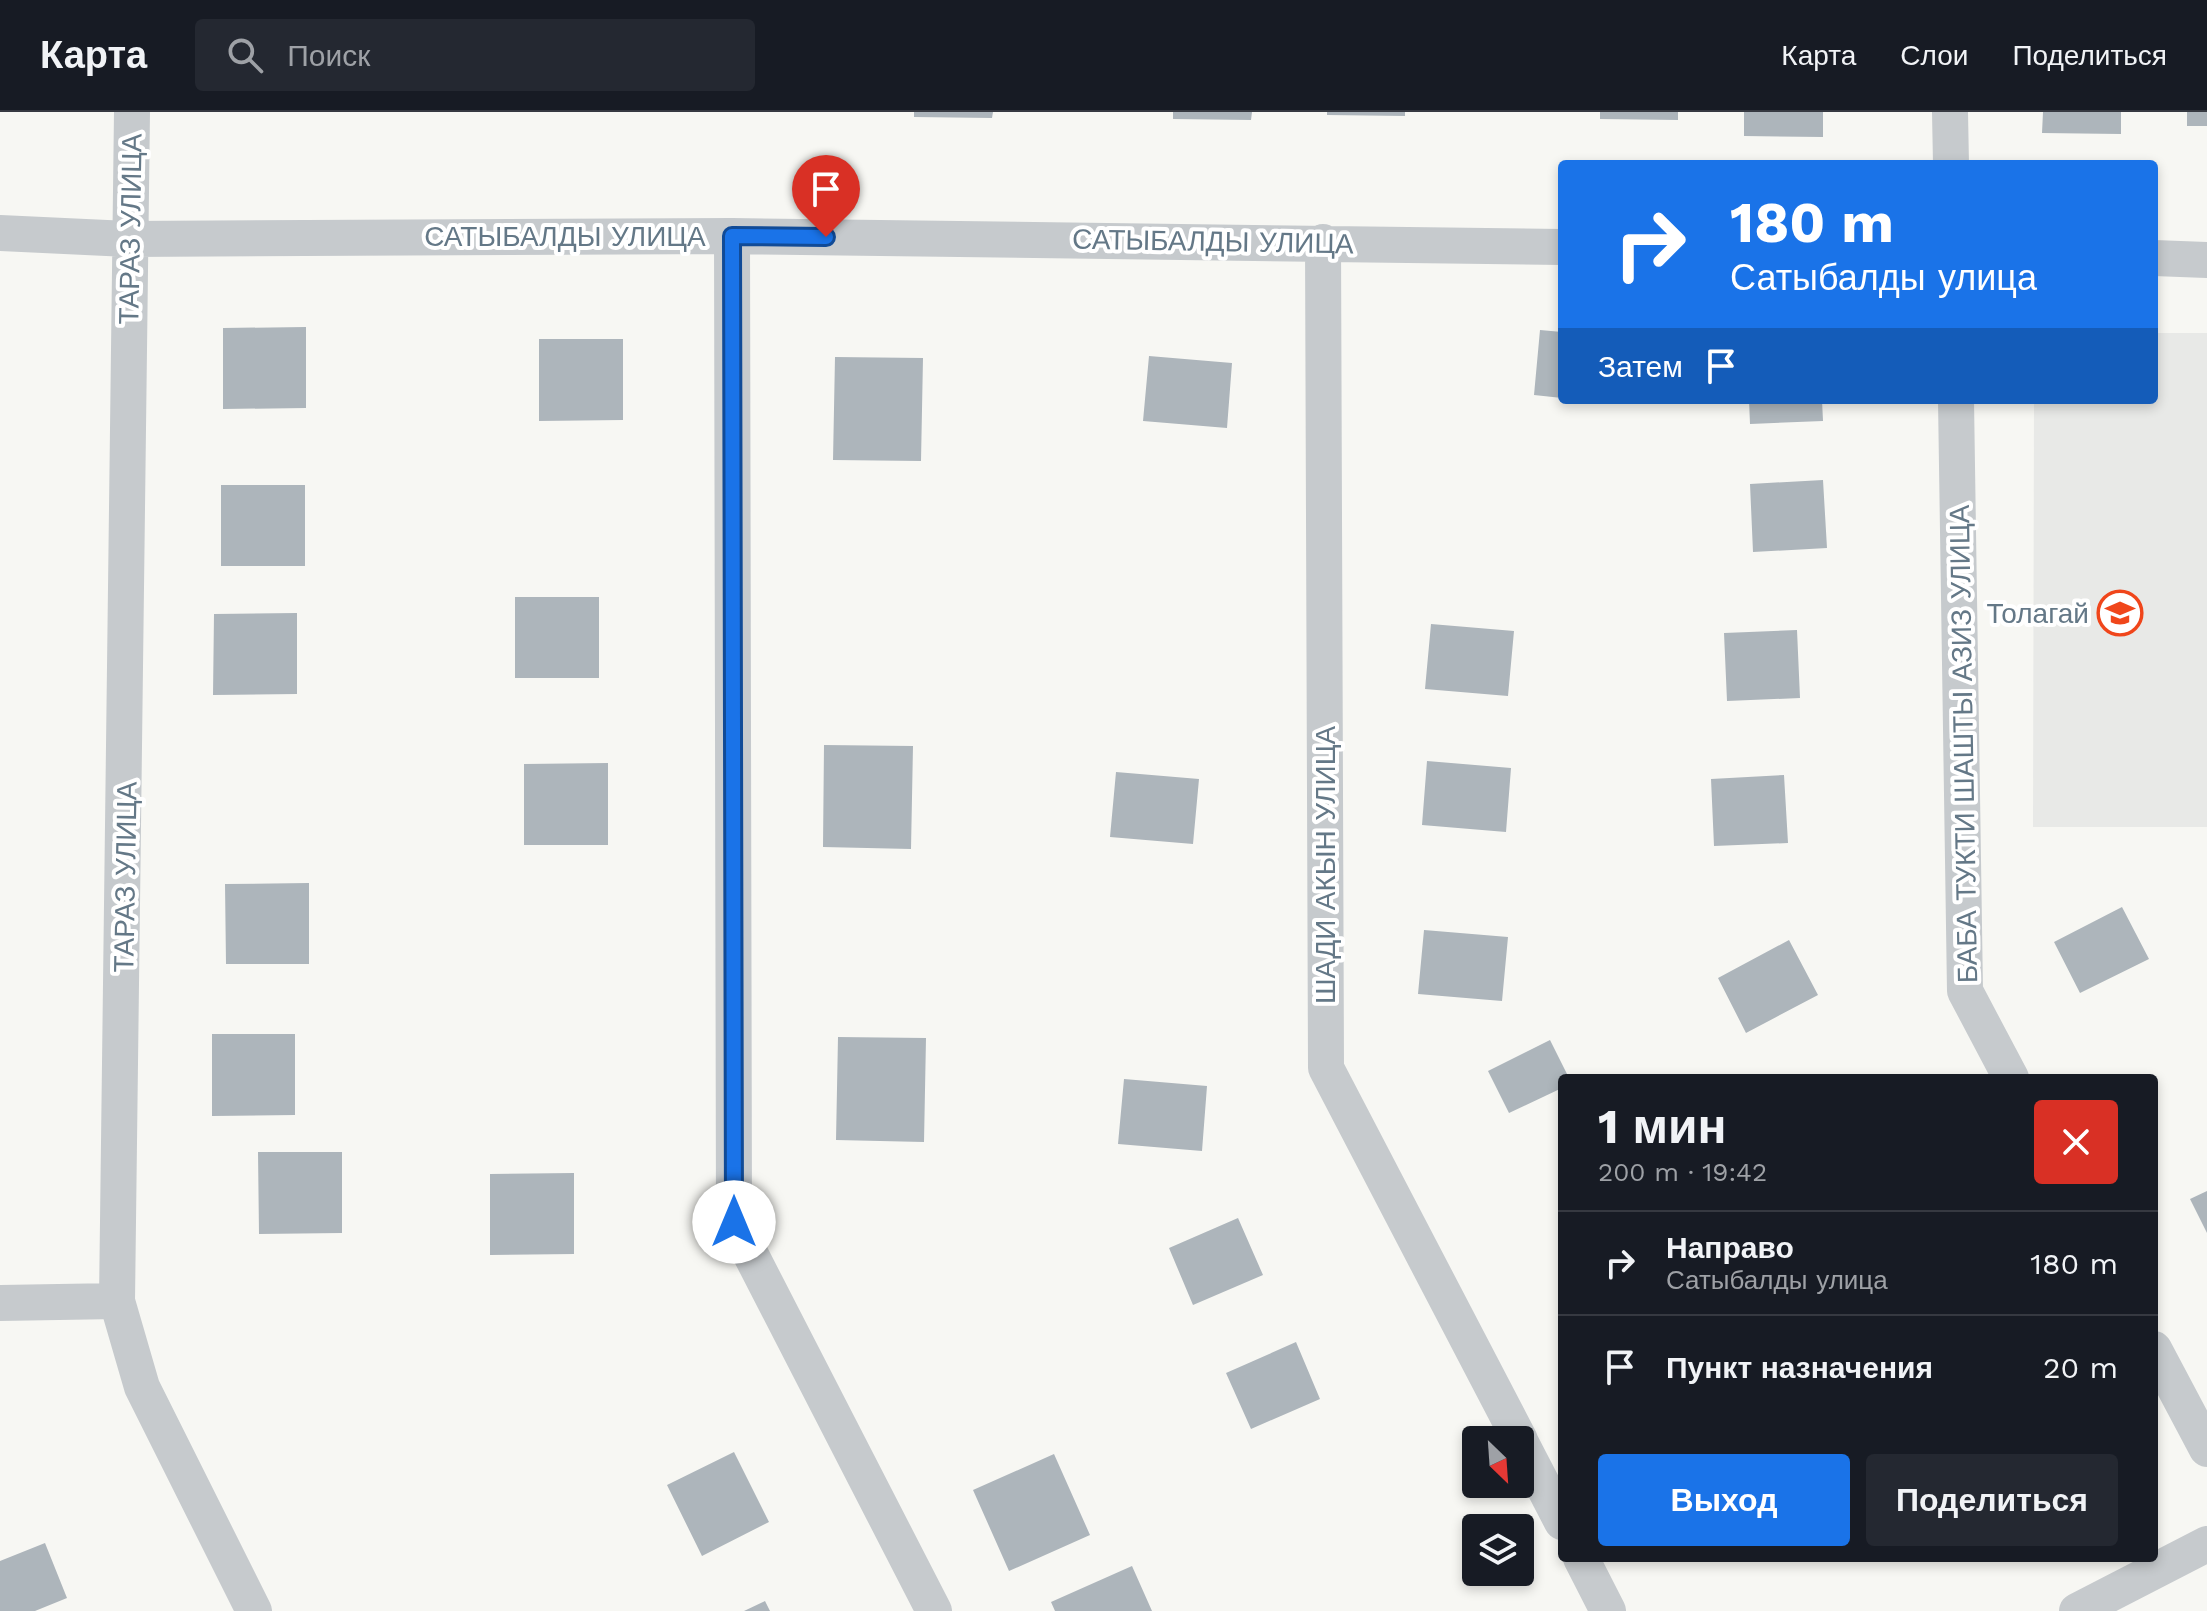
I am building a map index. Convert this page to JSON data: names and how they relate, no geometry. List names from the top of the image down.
{
  "streets": {
    "street": [
      "ТАРАЗ УЛИЦА",
      "САТЫБАЛДЫ УЛИЦА",
      "БАБА ТУКТИ ШАШТЫ АЗИЗ УЛИЦА",
      "ШАДИ АКЫН УЛИЦА"
    ]
  },
  "crossings": [
    ["ТАРАЗ УЛИЦА", "САТЫБАЛДЫ УЛИЦА"],
    ["САТЫБАЛДЫ УЛИЦА", "ШАДИ АКЫН УЛИЦА"]
  ],
  "places": {
    "school or university": ["Толагай"]
  },
  "north": "bottom right",
  "page": {
    "header": "Карта",
    "search": "Поиск",
    "nav": ["Карта", "Слои", "Поделиться"],
    "turn": ["180 m", "Сатыбалды улица"],
    "then": "Затем",
    "heading": ["1 мин", "200 m · 19:42"],
    "list": [
      {
        "name": "Направо",
        "note": "Сатыбалды улица",
        "value": "180 m"
      },
      {
        "name": "Пункт назначения",
        "value": "20 m"
      }
    ],
    "buttons": ["Выход", "Поделиться"]
  }
}
